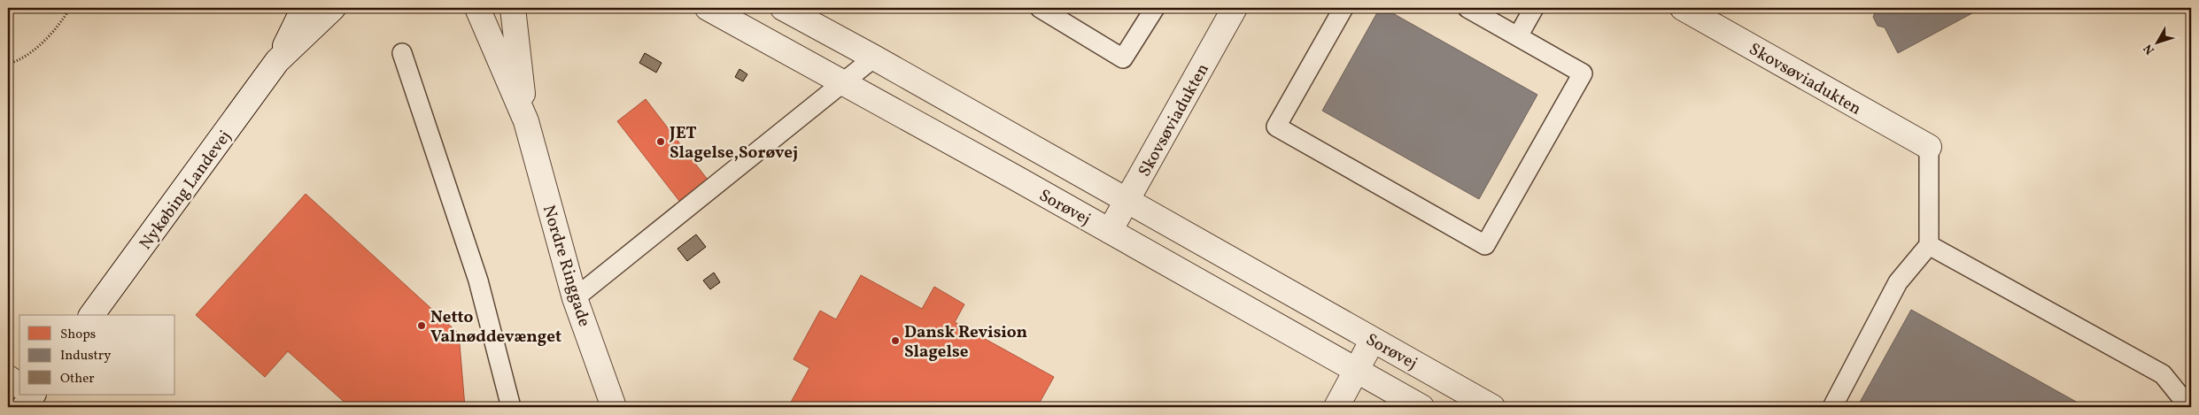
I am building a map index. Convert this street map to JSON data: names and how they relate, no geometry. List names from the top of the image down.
{
  "streets": {
    "street": [
      "Skovsøviadukten",
      "Nykøbing Landevej",
      "Sorøvej",
      "Nordre Ringgade"
    ]
  },
  "crossings": [
    ["Skovsøviadukten", "Sorøvej"]
  ],
  "places": ["JET Slagelse,Sorøvej", "Netto Valnøddevænget", "Dansk Revision Slagelse"],
  "legend": ["Shops", "Industry", "Other"],
  "north": "bottom left"
}
